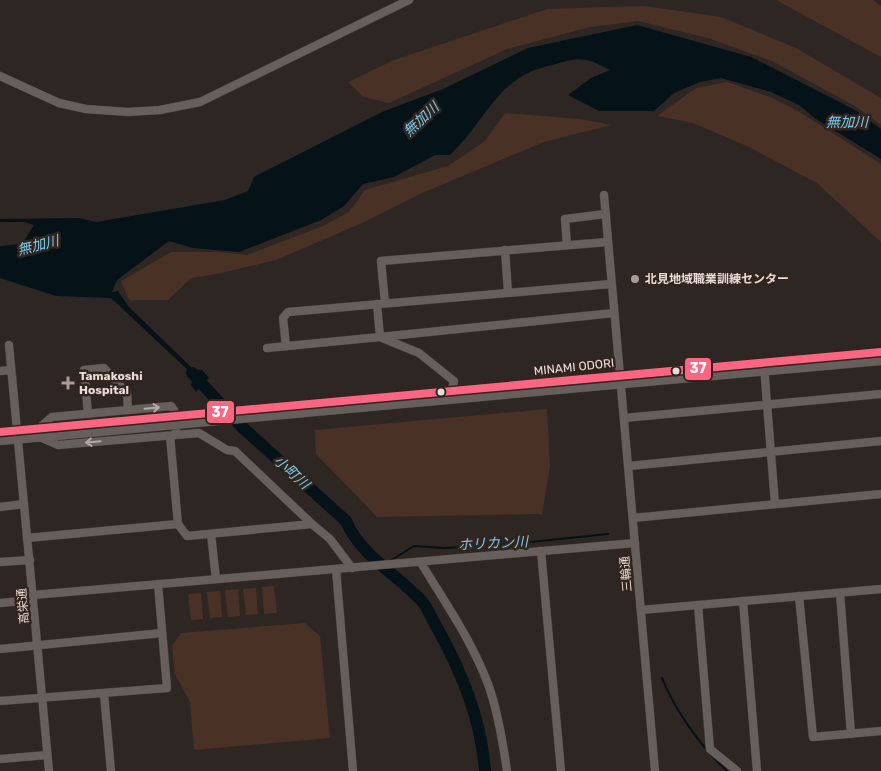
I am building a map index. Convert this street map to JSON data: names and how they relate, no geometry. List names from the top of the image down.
{
  "streets": {
    "street": ["MINAMI ODORI", "三輪通", "高栄通"]
  },
  "crossings": [
    ["MINAMI ODORI", "三輪通"],
    ["MINAMI ODORI", "高栄通"]
  ],
  "water": ["無加川", "小町川", "ホリカン川"],
  "places": {
    "other": ["北見地域職業訓練センター"],
    "health": ["Tamakoshi Hospital"]
  },
  "lines": ["transit line 37"]
}
